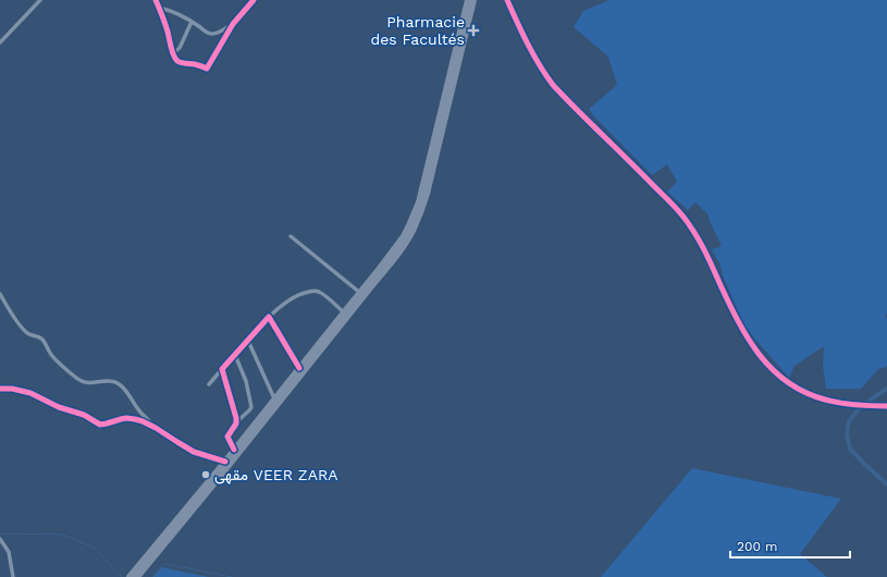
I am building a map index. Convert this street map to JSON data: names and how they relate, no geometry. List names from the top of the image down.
{
  "places": {
    "health": ["Pharmacie des Facultés"],
    "other": ["مقهى VEER ZARA"]
  },
  "scale_bar": "200 m"
}
